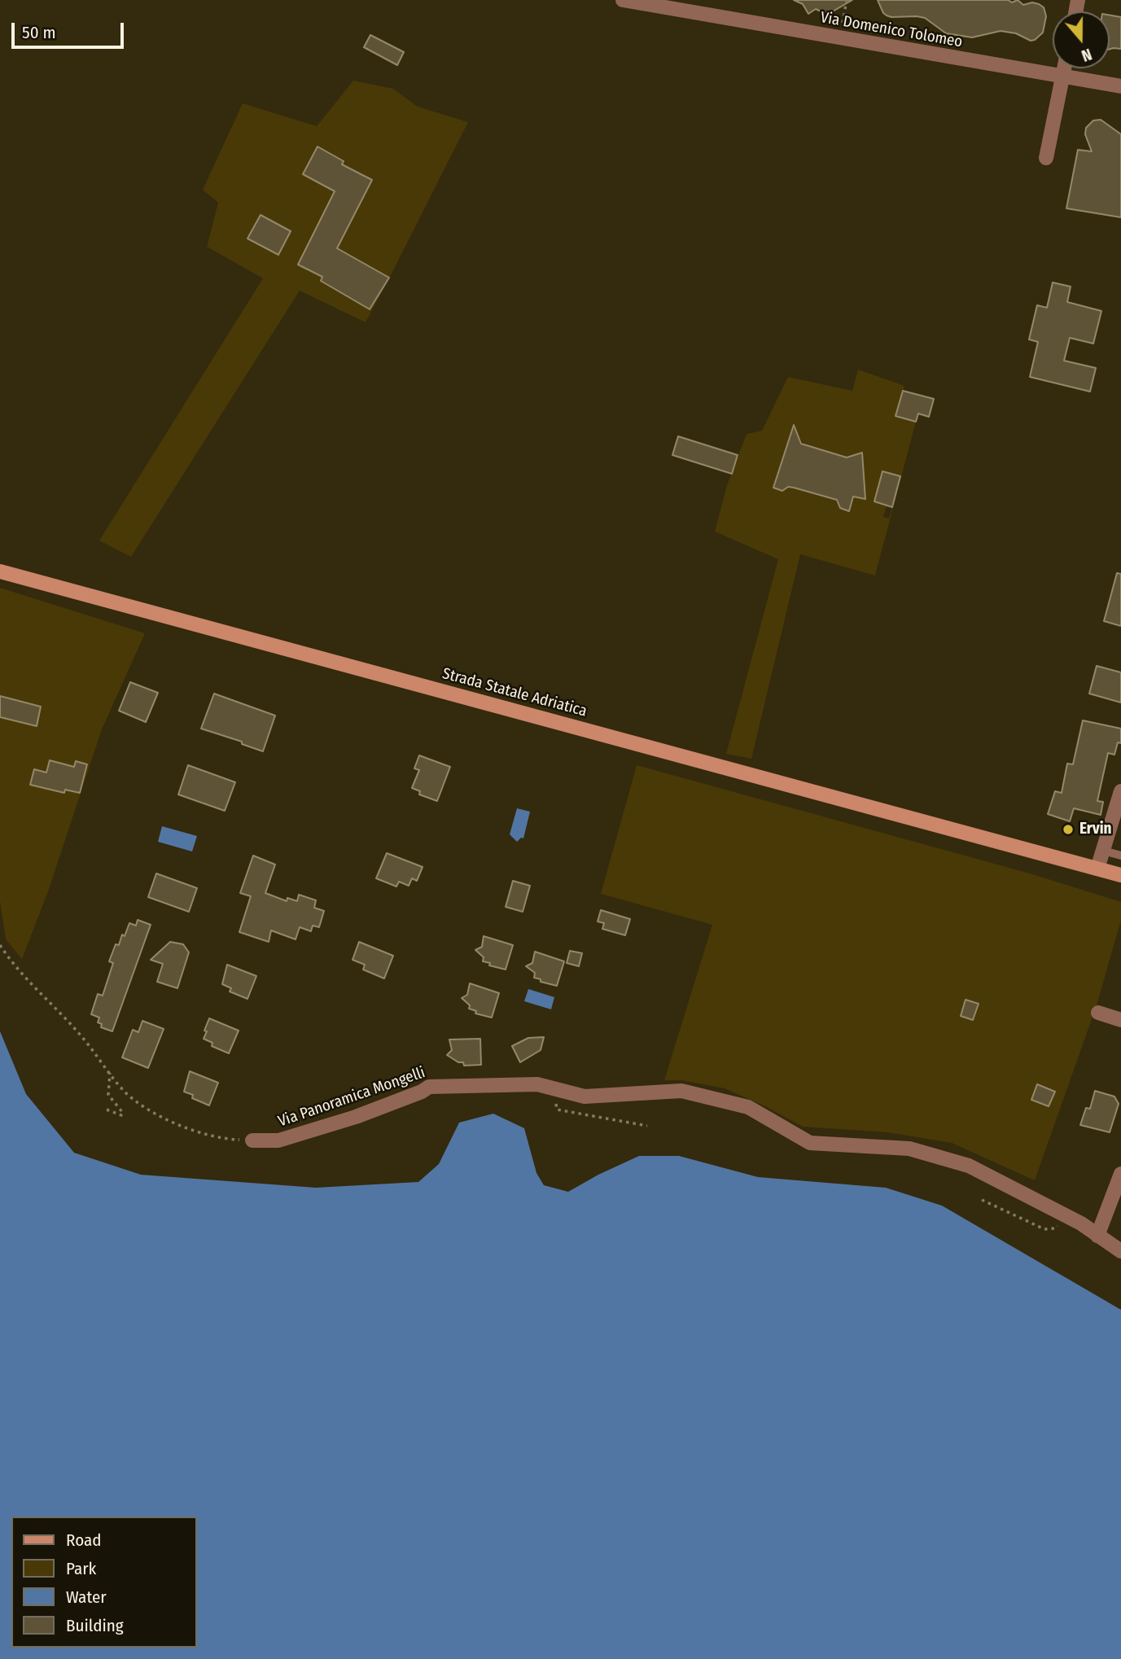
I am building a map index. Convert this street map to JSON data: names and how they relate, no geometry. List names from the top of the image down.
{
  "streets": {
    "main road": ["Strada Statale Adriatica"],
    "street": ["Via Domenico Tolomeo", "Via Panoramica Mongelli"]
  },
  "places": ["Ervin"],
  "legend": [
    "Road",
    "Park",
    "Water",
    "Building"
  ],
  "scale_bar": "50 m",
  "north": "bottom"
}
